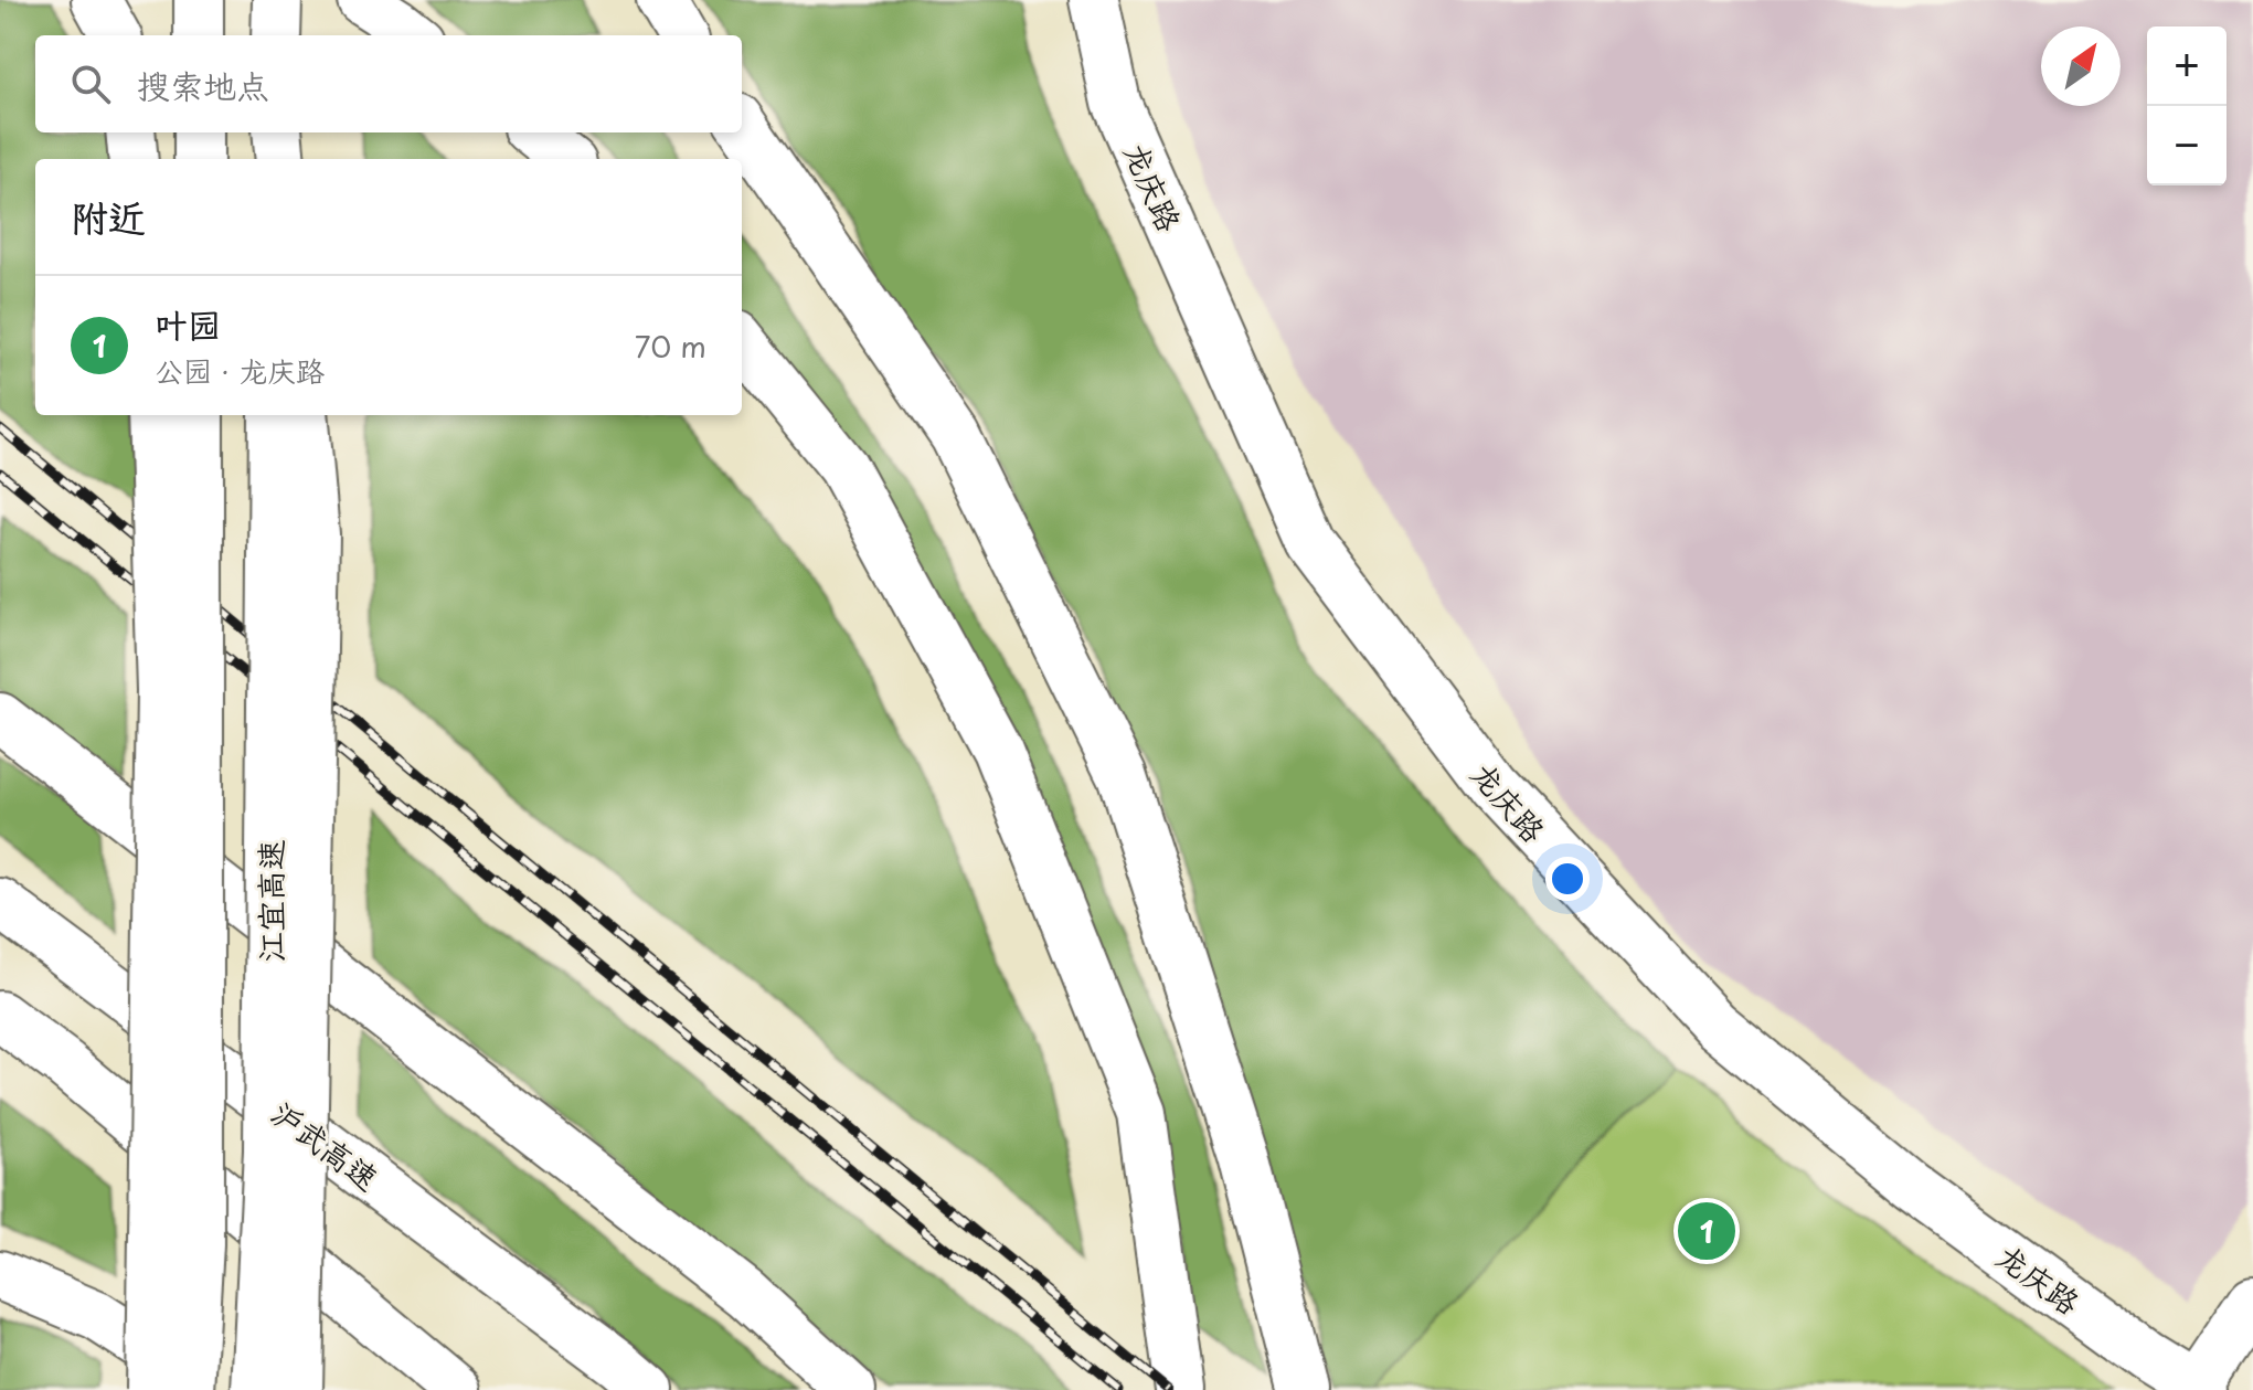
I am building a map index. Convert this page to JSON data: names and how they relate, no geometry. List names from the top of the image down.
{
  "streets": {
    "main road": ["龙庆路", "江宜高速", "沪武高速"]
  },
  "north": "top right",
  "page": {
    "map_buttons": ["+", "−"],
    "search": "搜索地点",
    "heading": "附近",
    "list": [
      {
        "mark": "1",
        "name": "叶园",
        "note": "公园 · 龙庆路",
        "value": "70 m"
      }
    ],
    "pins": "1"
  }
}
